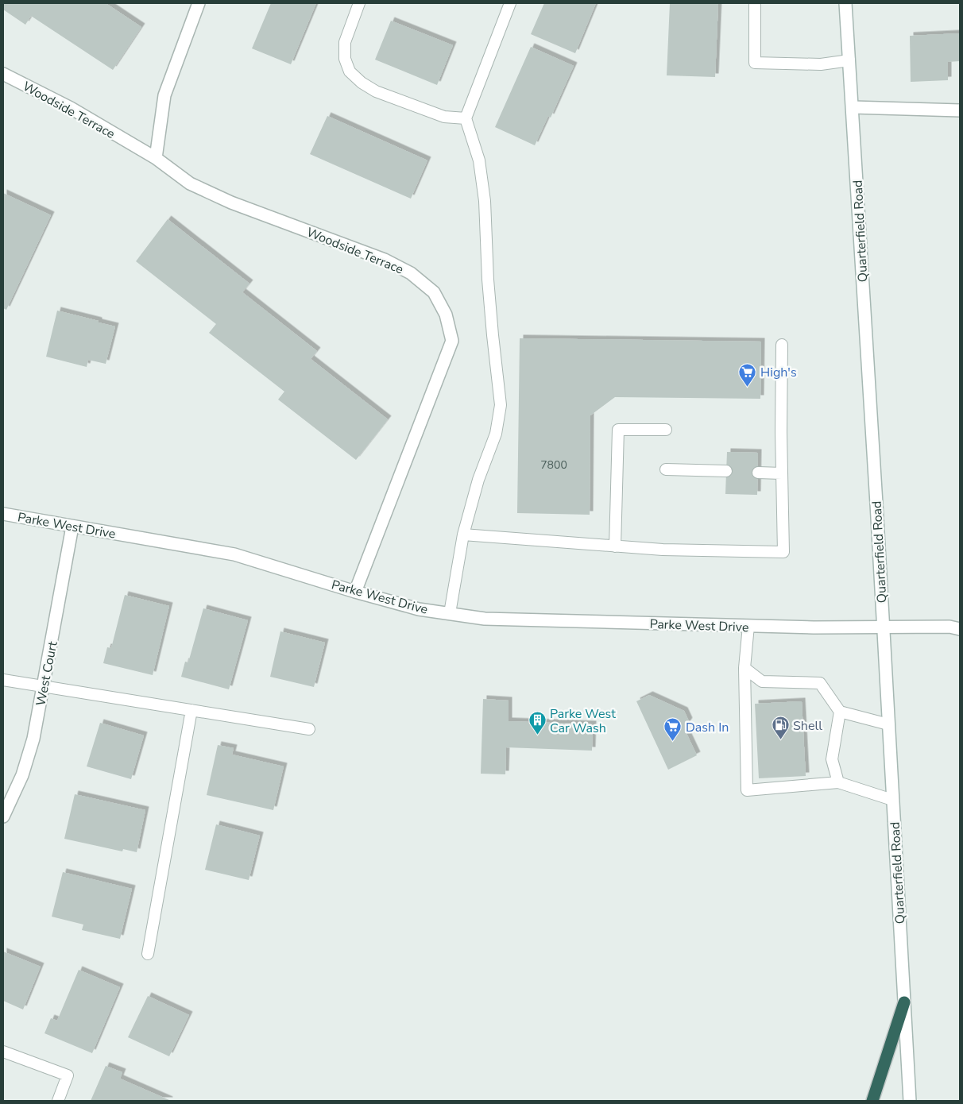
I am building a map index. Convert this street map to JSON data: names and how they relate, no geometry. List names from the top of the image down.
{
  "streets": {
    "street": [
      "Woodside Terrace",
      "Quarterfield Road",
      "Parke West Drive",
      "West Court"
    ]
  },
  "crossings": [
    ["Woodside Terrace", "Parke West Drive"],
    ["Quarterfield Road", "Parke West Drive"],
    ["Parke West Drive", "West Court"]
  ],
  "places": {
    "supermarket": ["High's", "Dash In"],
    "building": ["Parke West Car Wash"],
    "fuel station": ["Shell"]
  },
  "house_numbers": ["7800"]
}
